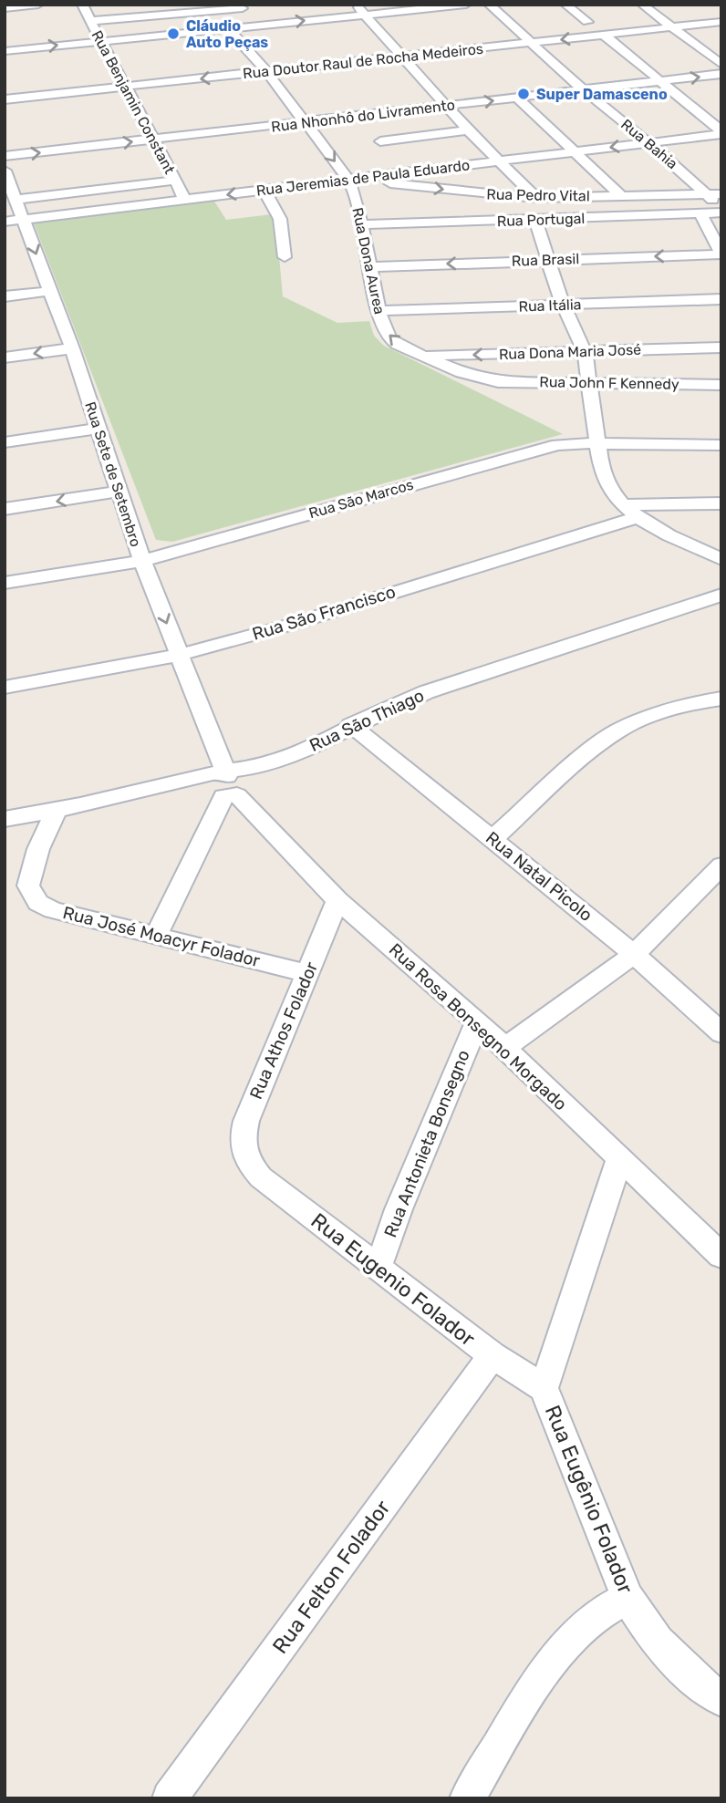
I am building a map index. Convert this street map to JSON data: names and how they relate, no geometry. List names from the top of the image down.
{
  "streets": {
    "street": [
      "Rua Doutor Raul de Rocha Medeiros",
      "Rua Benjamin Constant",
      "Rua Nhonhô do Livramento",
      "Rua Bahia",
      "Rua Jeremias de Paula Eduardo",
      "Rua Pedro Vital",
      "Rua Portugal",
      "Rua Brasil",
      "Rua Dona Aurea",
      "Rua Itália",
      "Rua Dona Maria José",
      "Rua John F Kennedy",
      "Rua Sete de Setembro",
      "Rua São Marcos",
      "Rua São Francisco",
      "Rua São Thiago",
      "Rua Natal Picolo",
      "Rua José Moacyr Folador",
      "Rua Rosa Bonsegno Morgado",
      "Rua Athos Folador",
      "Rua Antonieta Bonsegno",
      "Rua Eugenio Folador",
      "Rua Eugênio Folador",
      "Rua Felton Folador"
    ]
  },
  "crossings": [
    ["Rua Doutor Raul de Rocha Medeiros", "Rua Benjamin Constant"],
    ["Rua Doutor Raul de Rocha Medeiros", "Rua Bahia"],
    ["Rua Doutor Raul de Rocha Medeiros", "Rua Dona Aurea"],
    ["Rua Benjamin Constant", "Rua Nhonhô do Livramento"],
    ["Rua Benjamin Constant", "Rua Jeremias de Paula Eduardo"],
    ["Rua Nhonhô do Livramento", "Rua Bahia"],
    ["Rua Nhonhô do Livramento", "Rua Dona Aurea"],
    ["Rua Bahia", "Rua Jeremias de Paula Eduardo"],
    ["Rua Bahia", "Rua Pedro Vital"],
    ["Rua Bahia", "Rua Portugal"],
    ["Rua Jeremias de Paula Eduardo", "Rua Pedro Vital"],
    ["Rua Jeremias de Paula Eduardo", "Rua Dona Aurea"],
    ["Rua Jeremias de Paula Eduardo", "Rua Sete de Setembro"],
    ["Rua Pedro Vital", "Rua Dona Aurea"],
    ["Rua Portugal", "Rua Dona Aurea"],
    ["Rua Brasil", "Rua Dona Aurea"],
    ["Rua Dona Aurea", "Rua Itália"],
    ["Rua Dona Aurea", "Rua Dona Maria José"],
    ["Rua Dona Aurea", "Rua John F Kennedy"],
    ["Rua Sete de Setembro", "Rua São Marcos"],
    ["Rua Sete de Setembro", "Rua São Francisco"],
    ["Rua Sete de Setembro", "Rua São Thiago"],
    ["Rua Sete de Setembro", "Rua Rosa Bonsegno Morgado"],
    ["Rua São Thiago", "Rua Natal Picolo"],
    ["Rua São Thiago", "Rua José Moacyr Folador"],
    ["Rua São Thiago", "Rua Rosa Bonsegno Morgado"],
    ["Rua José Moacyr Folador", "Rua Athos Folador"],
    ["Rua Rosa Bonsegno Morgado", "Rua Athos Folador"],
    ["Rua Rosa Bonsegno Morgado", "Rua Antonieta Bonsegno"],
    ["Rua Rosa Bonsegno Morgado", "Rua Eugênio Folador"],
    ["Rua Athos Folador", "Rua Eugenio Folador"],
    ["Rua Antonieta Bonsegno", "Rua Eugenio Folador"],
    ["Rua Eugenio Folador", "Rua Eugênio Folador"],
    ["Rua Eugenio Folador", "Rua Felton Folador"]
  ],
  "one_way": ["Rua Brasil", "Rua Dona Maria José"],
  "places": ["Cláudio Auto Peças", "Super Damasceno"]
}
